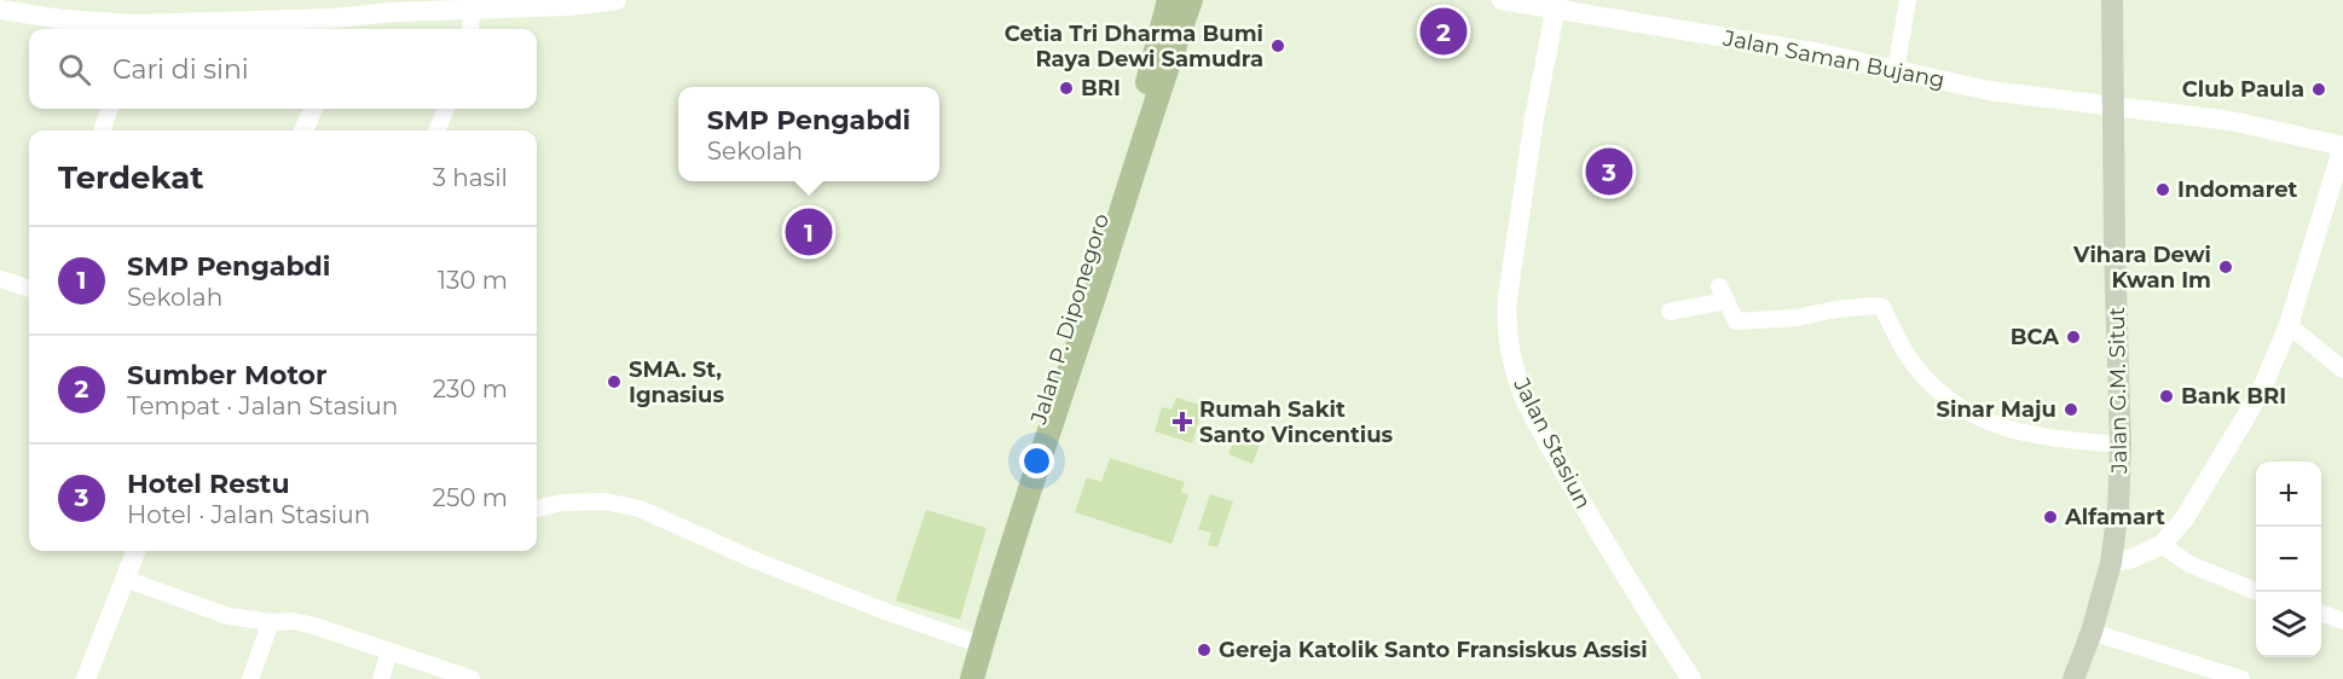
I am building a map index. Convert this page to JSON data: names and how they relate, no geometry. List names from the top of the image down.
{
  "streets": {
    "main road": ["Jalan P. Diponegoro", "Jalan G.M. Situt"],
    "street": ["Jalan Saman Bujang", "Jalan Stasiun"]
  },
  "crossings": [
    ["Jalan Saman Bujang", "Jalan G.M. Situt"],
    ["Jalan Saman Bujang", "Jalan Stasiun"]
  ],
  "places": {
    "other": [
      "Cetia Tri Dharma Bumi Raya Dewi Samudra",
      "BRI",
      "Club Paula",
      "Indomaret",
      "Vihara Dewi Kwan Im",
      "BCA",
      "SMA. St, Ignasius",
      "Bank BRI",
      "Sinar Maju",
      "Alfamart",
      "Gereja Katolik Santo Fransiskus Assisi"
    ],
    "health": ["Rumah Sakit Santo Vincentius"]
  },
  "page": {
    "pins": ["2", "3", "1"],
    "search": "Cari di sini",
    "popup": ["SMP Pengabdi", "Sekolah"],
    "heading": ["Terdekat", "3 hasil"],
    "list": [
      {
        "mark": "1",
        "name": "SMP Pengabdi",
        "note": "Sekolah",
        "value": "130 m"
      },
      {
        "mark": "2",
        "name": "Sumber Motor",
        "note": "Tempat · Jalan Stasiun",
        "value": "230 m"
      },
      {
        "mark": "3",
        "name": "Hotel Restu",
        "note": "Hotel · Jalan Stasiun",
        "value": "250 m"
      }
    ],
    "map_buttons": ["+", "−"]
  }
}
